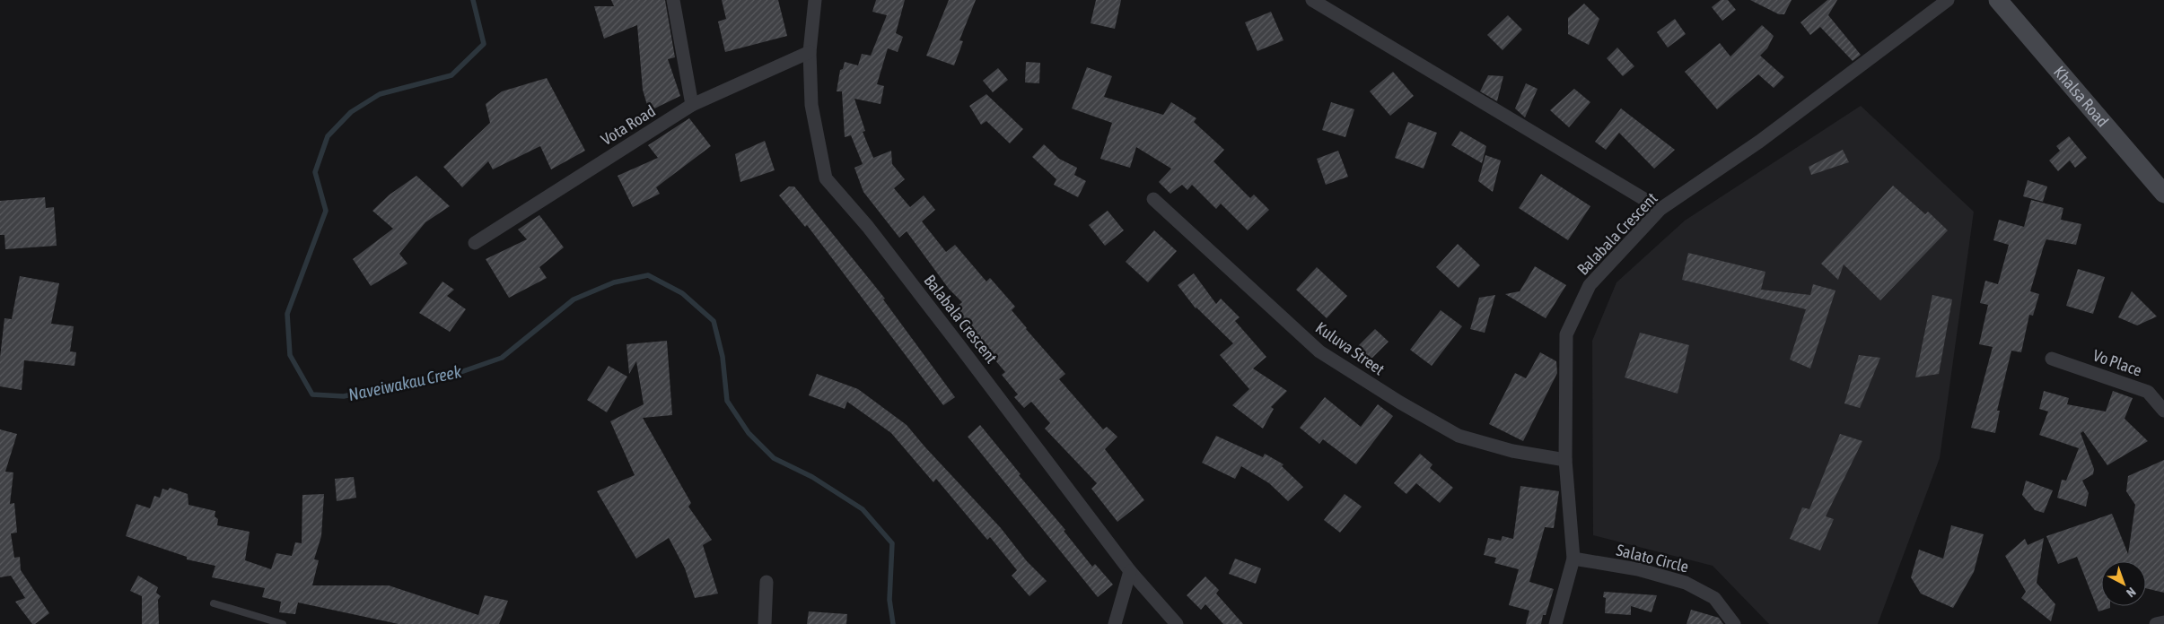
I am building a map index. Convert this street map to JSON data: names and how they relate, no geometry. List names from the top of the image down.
{
  "streets": {
    "main road": ["Khalsa Road"],
    "street": [
      "Vota Road",
      "Balabala Crescent",
      "Kuluva Street",
      "Vo Place",
      "Salato Circle"
    ]
  },
  "crossings": [
    ["Vota Road", "Balabala Crescent"],
    ["Balabala Crescent", "Kuluva Street"],
    ["Balabala Crescent", "Salato Circle"]
  ],
  "water": ["Naveiwakau Creek"],
  "north": "bottom right"
}
